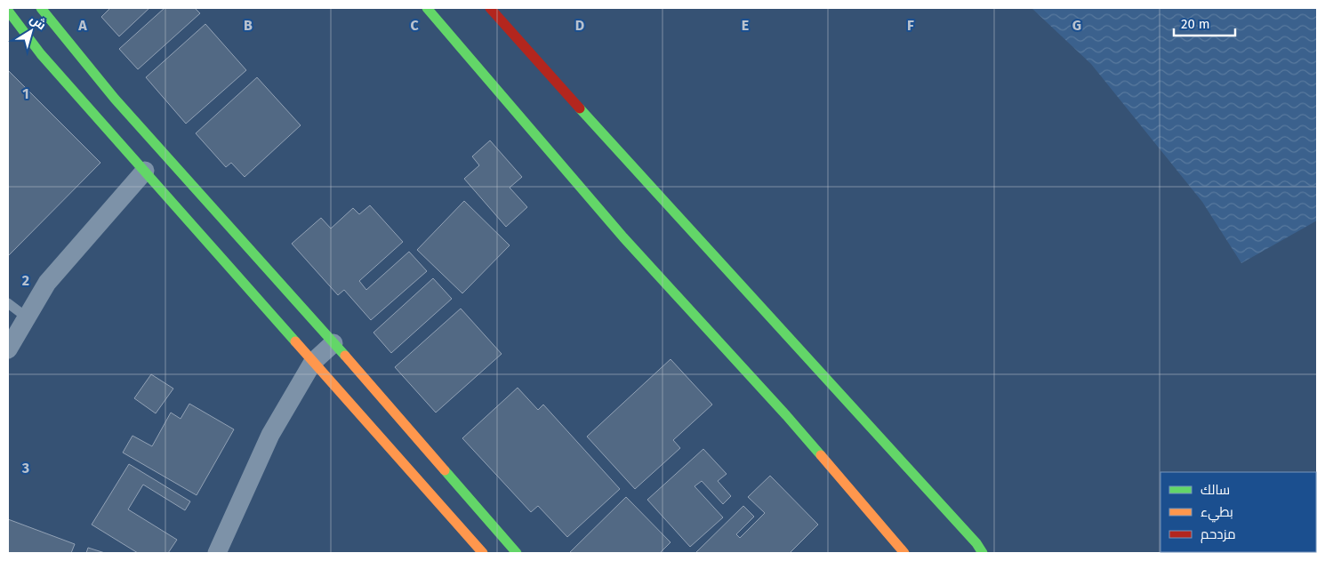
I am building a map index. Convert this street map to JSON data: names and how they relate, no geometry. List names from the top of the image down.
{
  "legend": ["سالك", "بطيء", "مزدحم"],
  "scale_bar": "20 m",
  "north": "top right",
  "grid": {
    "columns": [
      "A",
      "B",
      "C",
      "D",
      "E",
      "F",
      "G"
    ],
    "rows": ["1", "2", "3"]
  }
}
